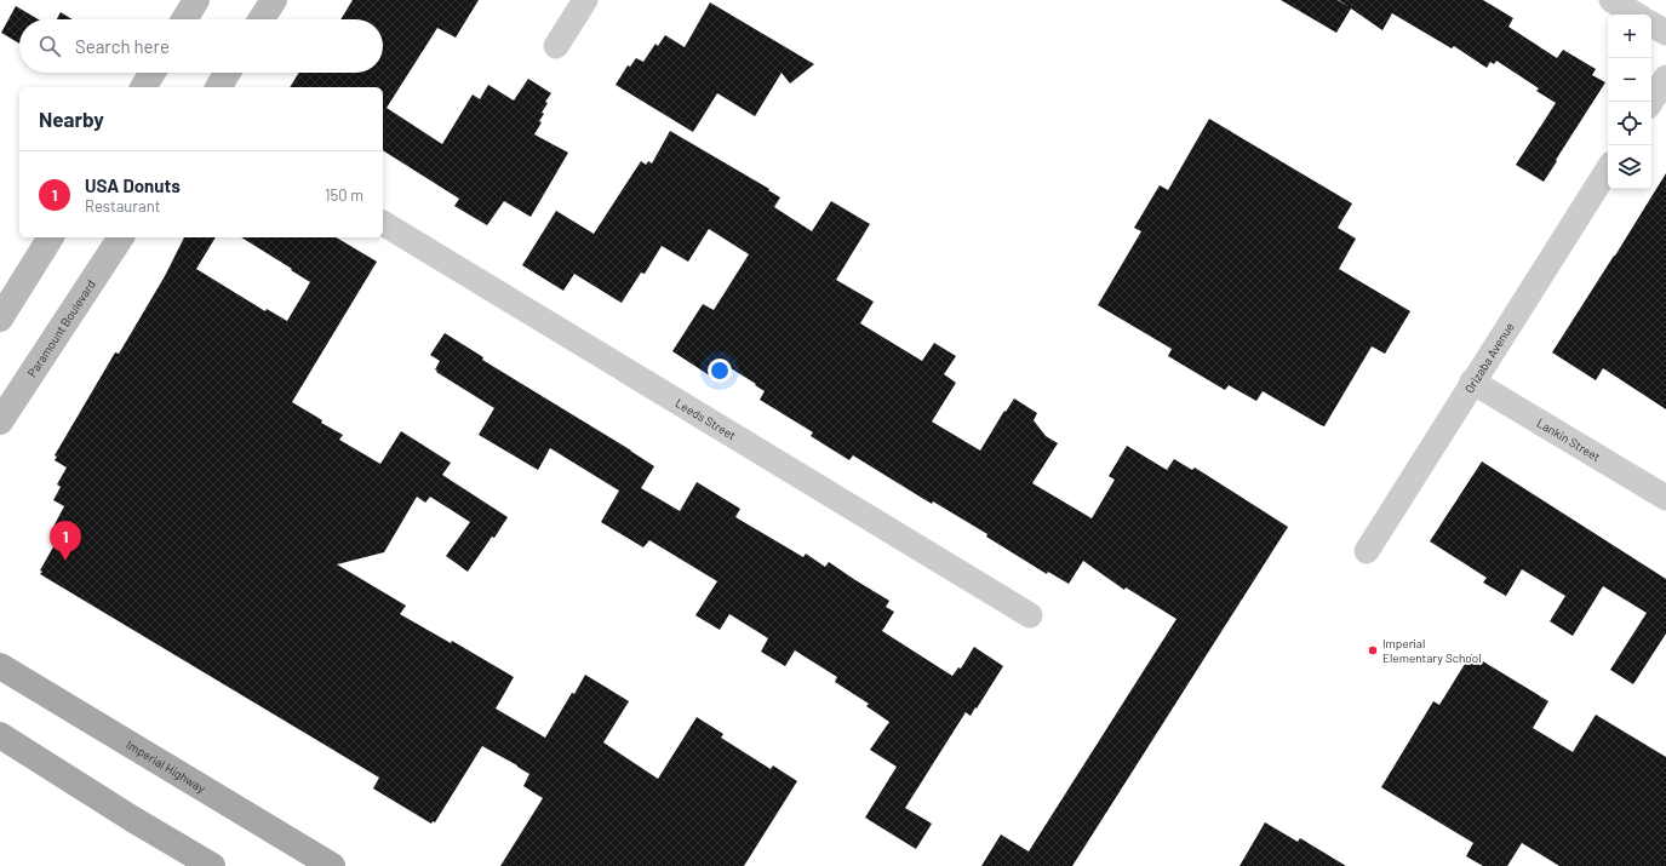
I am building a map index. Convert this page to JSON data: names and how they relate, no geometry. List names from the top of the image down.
{
  "streets": {
    "main road": ["Paramount Boulevard", "Imperial Highway"],
    "street": ["Orizaba Avenue", "Leeds Street", "Lankin Street"]
  },
  "crossings": [
    ["Orizaba Avenue", "Lankin Street"]
  ],
  "places": ["Imperial Elementary School"],
  "page": {
    "map_buttons": ["+", "−"],
    "search": "Search here",
    "heading": "Nearby",
    "list": [
      {
        "mark": "1",
        "name": "USA Donuts",
        "note": "Restaurant",
        "value": "150 m"
      }
    ],
    "pins": "1"
  }
}
